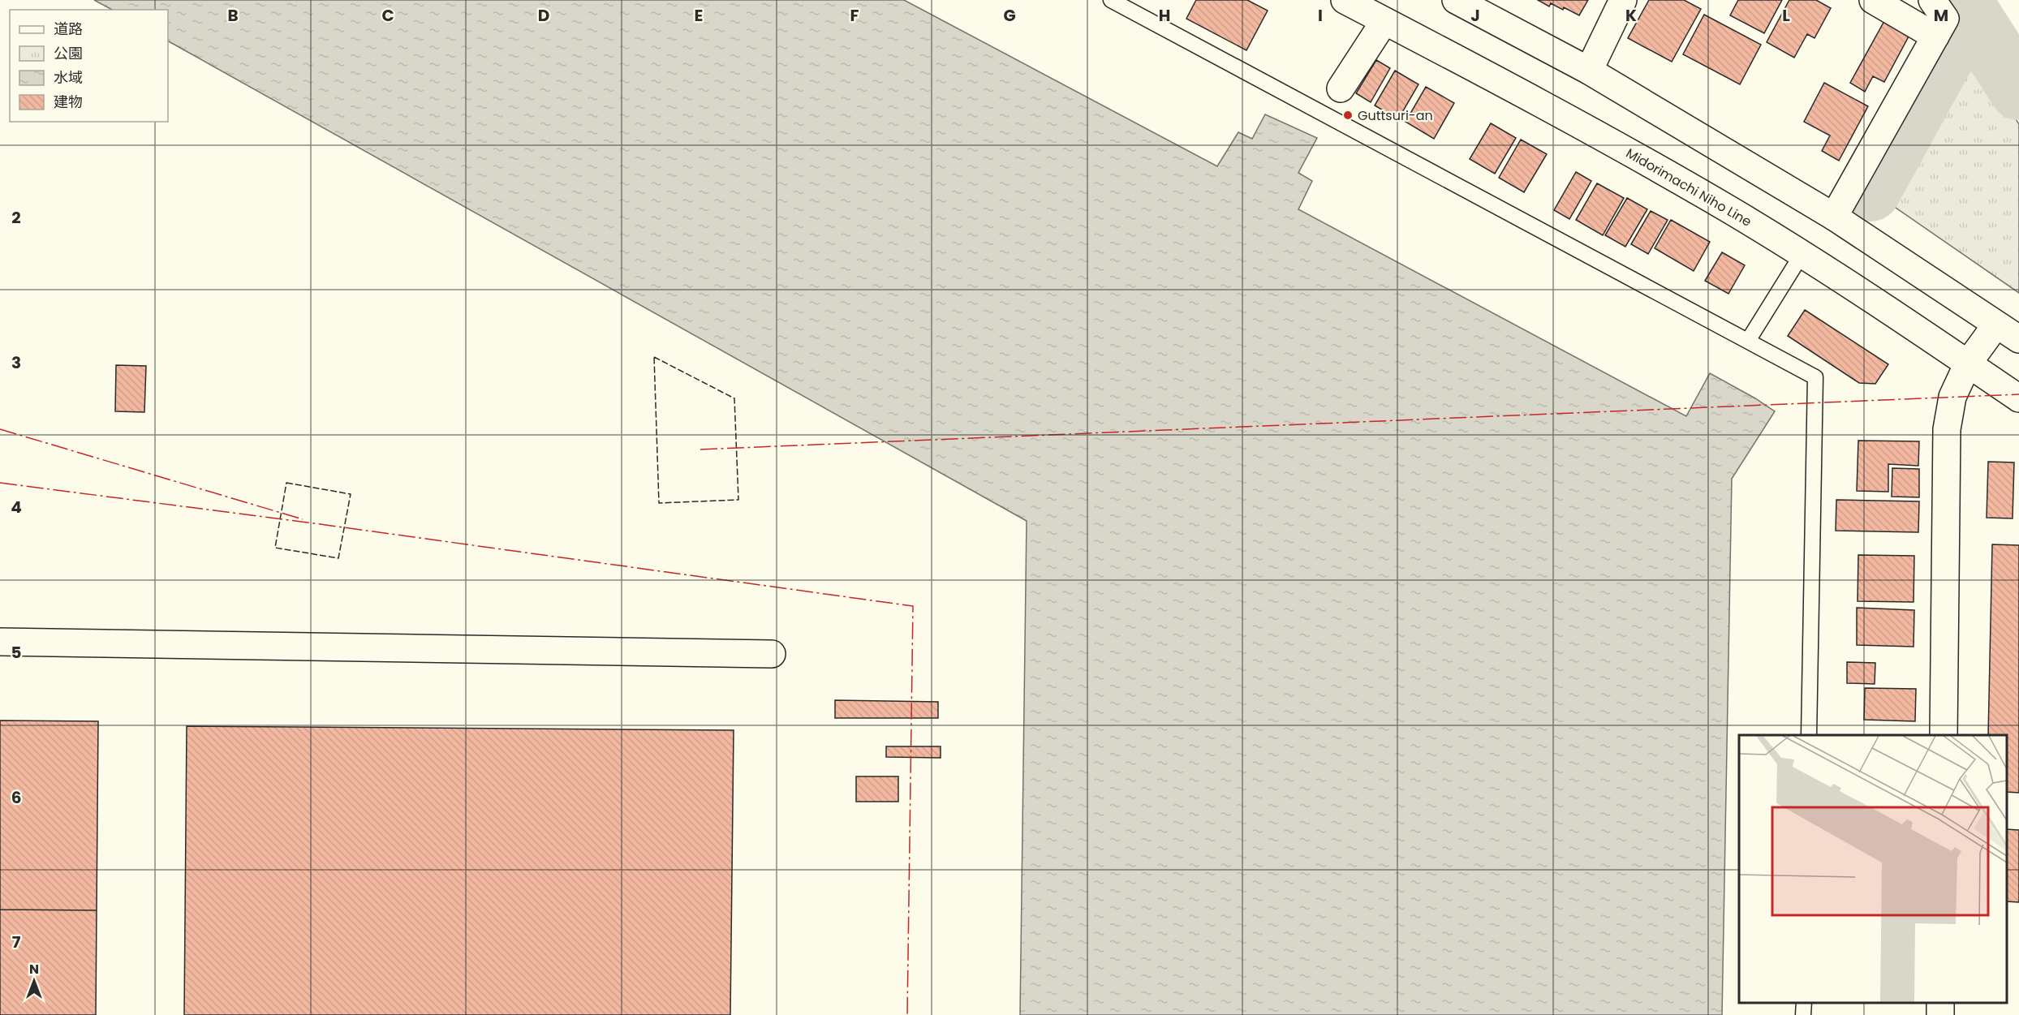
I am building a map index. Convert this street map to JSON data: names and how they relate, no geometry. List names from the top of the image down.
{
  "streets": {
    "street": ["Midorimachi Niho Line"]
  },
  "places": ["Guttsuri-an"],
  "legend": [
    "道路",
    "公園",
    "水域",
    "建物"
  ],
  "north": "top",
  "grid": {
    "columns": [
      "B",
      "C",
      "D",
      "E",
      "F",
      "G",
      "H",
      "I",
      "J",
      "K",
      "L",
      "M"
    ],
    "rows": [
      "2",
      "3",
      "4",
      "5",
      "6",
      "7"
    ]
  }
}
